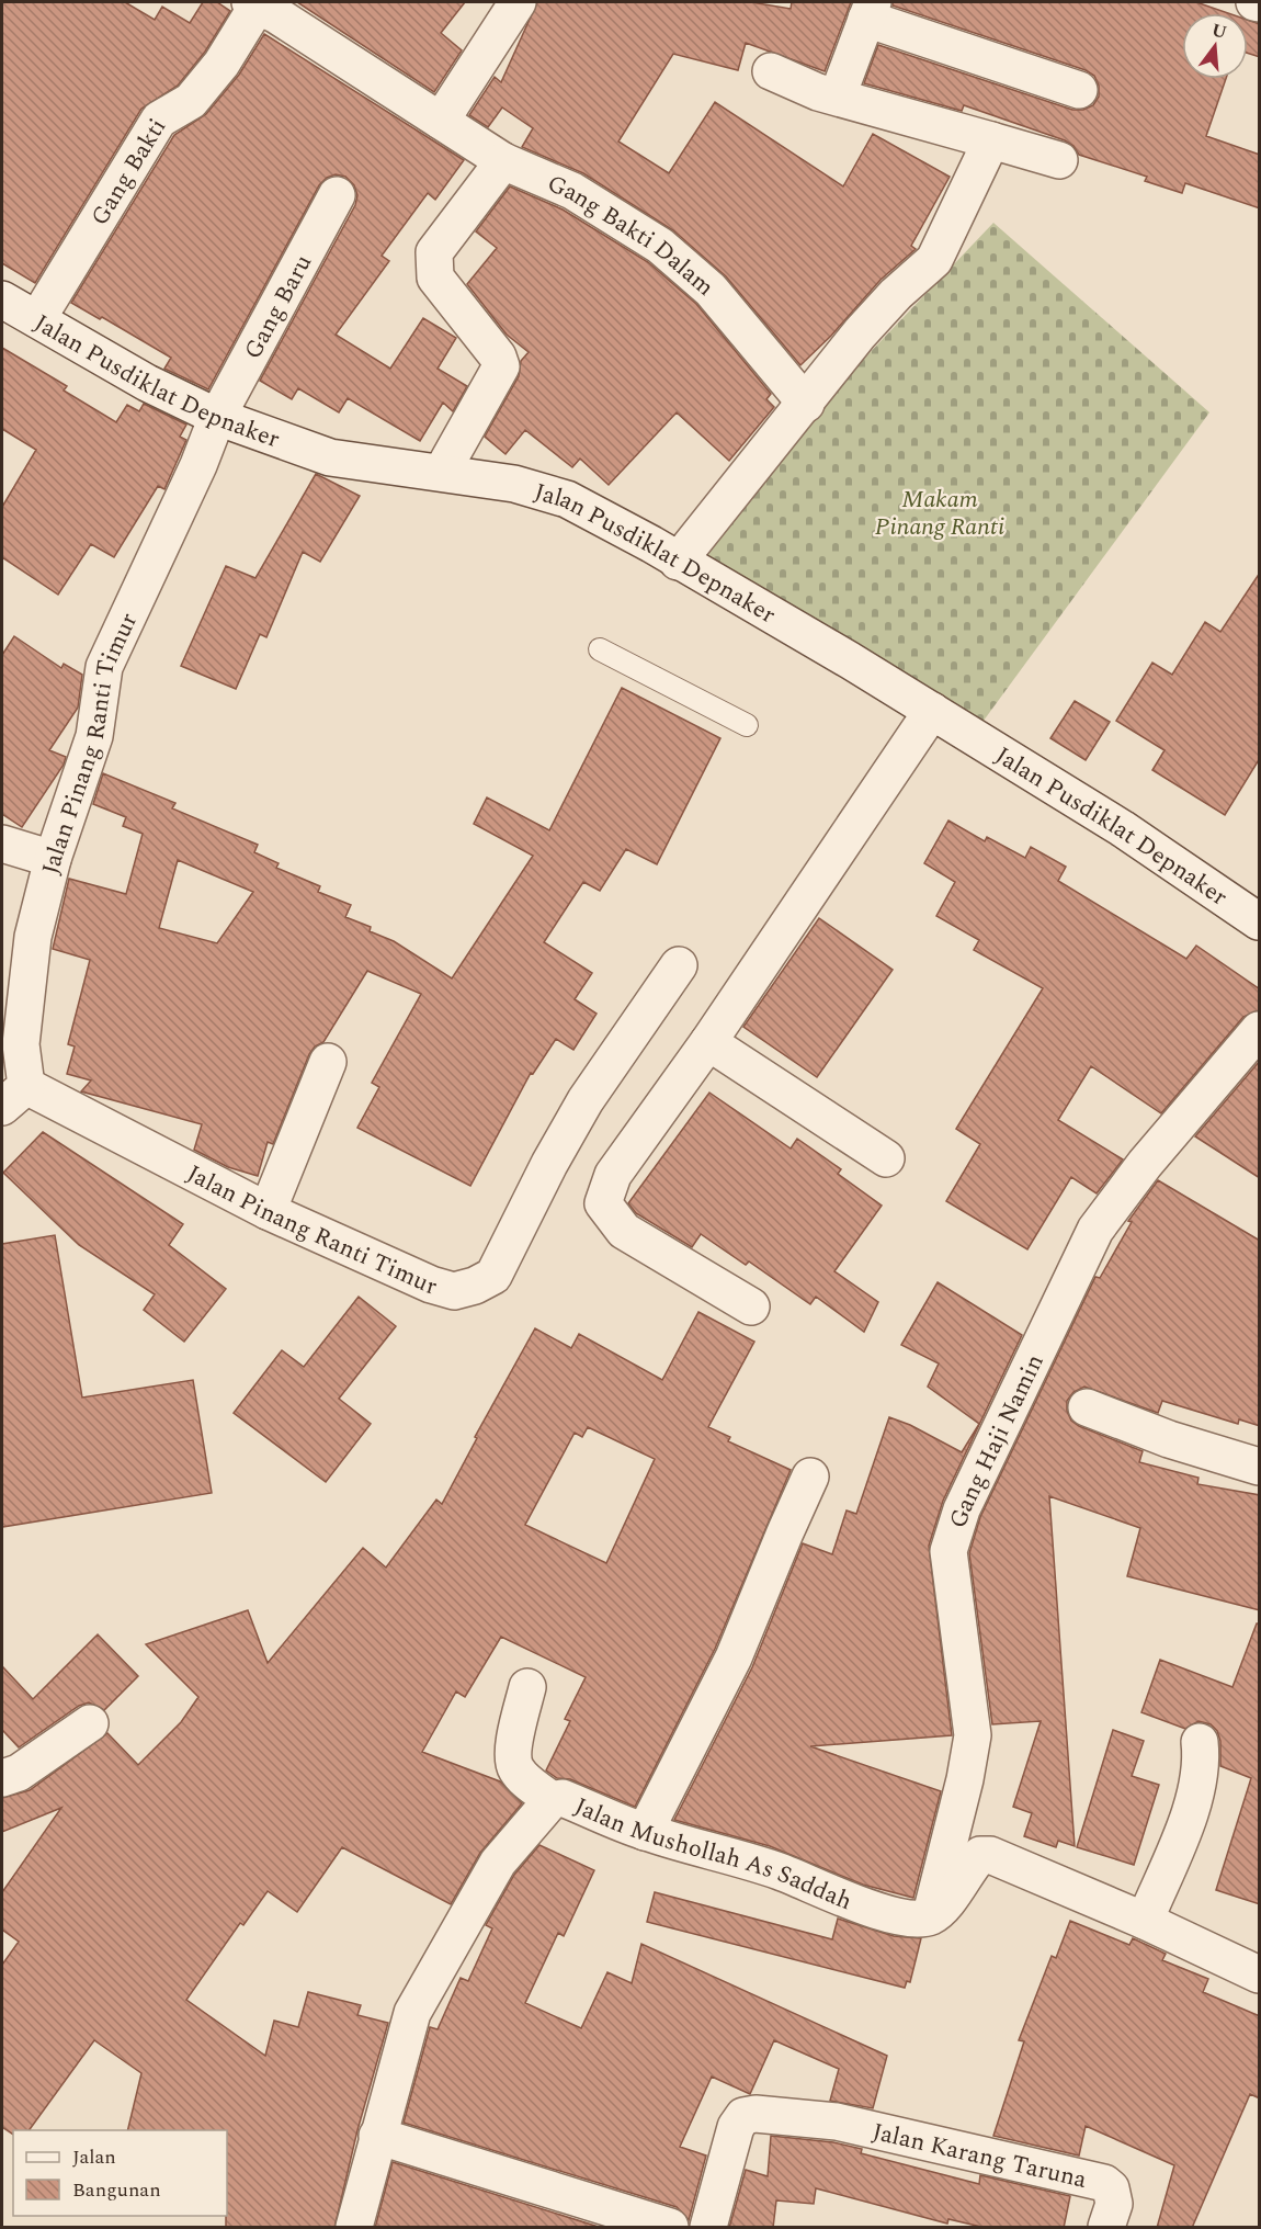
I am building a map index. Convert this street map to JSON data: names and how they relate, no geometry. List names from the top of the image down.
{
  "streets": {
    "street": [
      "Gang Bakti",
      "Gang Bakti Dalam",
      "Gang Baru",
      "Jalan Pusdiklat Depnaker",
      "Jalan Pinang Ranti Timur",
      "Gang Haji Namin",
      "Jalan Mushollah As Saddah",
      "Jalan Karang Taruna"
    ]
  },
  "crossings": [
    ["Gang Bakti", "Gang Bakti Dalam"],
    ["Gang Bakti", "Jalan Pusdiklat Depnaker"],
    ["Gang Baru", "Jalan Pusdiklat Depnaker"],
    ["Gang Baru", "Jalan Pinang Ranti Timur"],
    ["Jalan Pusdiklat Depnaker", "Jalan Pinang Ranti Timur"],
    ["Gang Haji Namin", "Jalan Mushollah As Saddah"]
  ],
  "parks": ["Makam Pinang Ranti"],
  "legend": ["Jalan", "Bangunan"],
  "north": "top"
}
